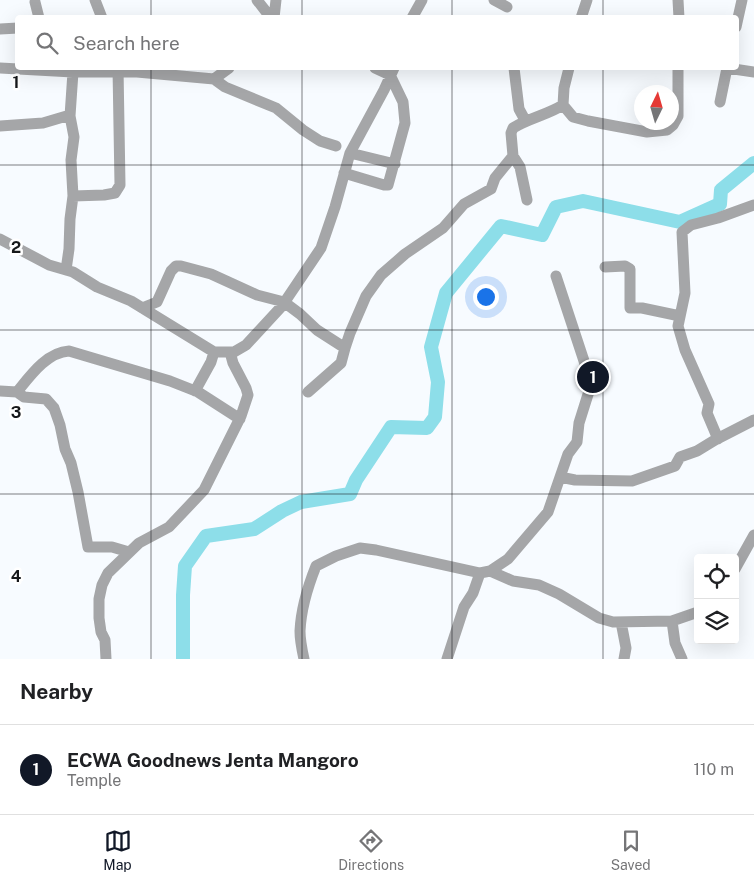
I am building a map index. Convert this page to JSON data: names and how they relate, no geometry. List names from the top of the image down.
{
  "north": "top",
  "page": {
    "search": "Search here",
    "pins": "1",
    "heading": "Nearby",
    "list": [
      {
        "mark": "1",
        "name": "ECWA Goodnews Jenta Mangoro",
        "note": "Temple",
        "value": "110 m"
      }
    ],
    "nav": ["Map", "Directions", "Saved"]
  },
  "grid": {
    "rows": [
      "1",
      "2",
      "3",
      "4"
    ]
  }
}
